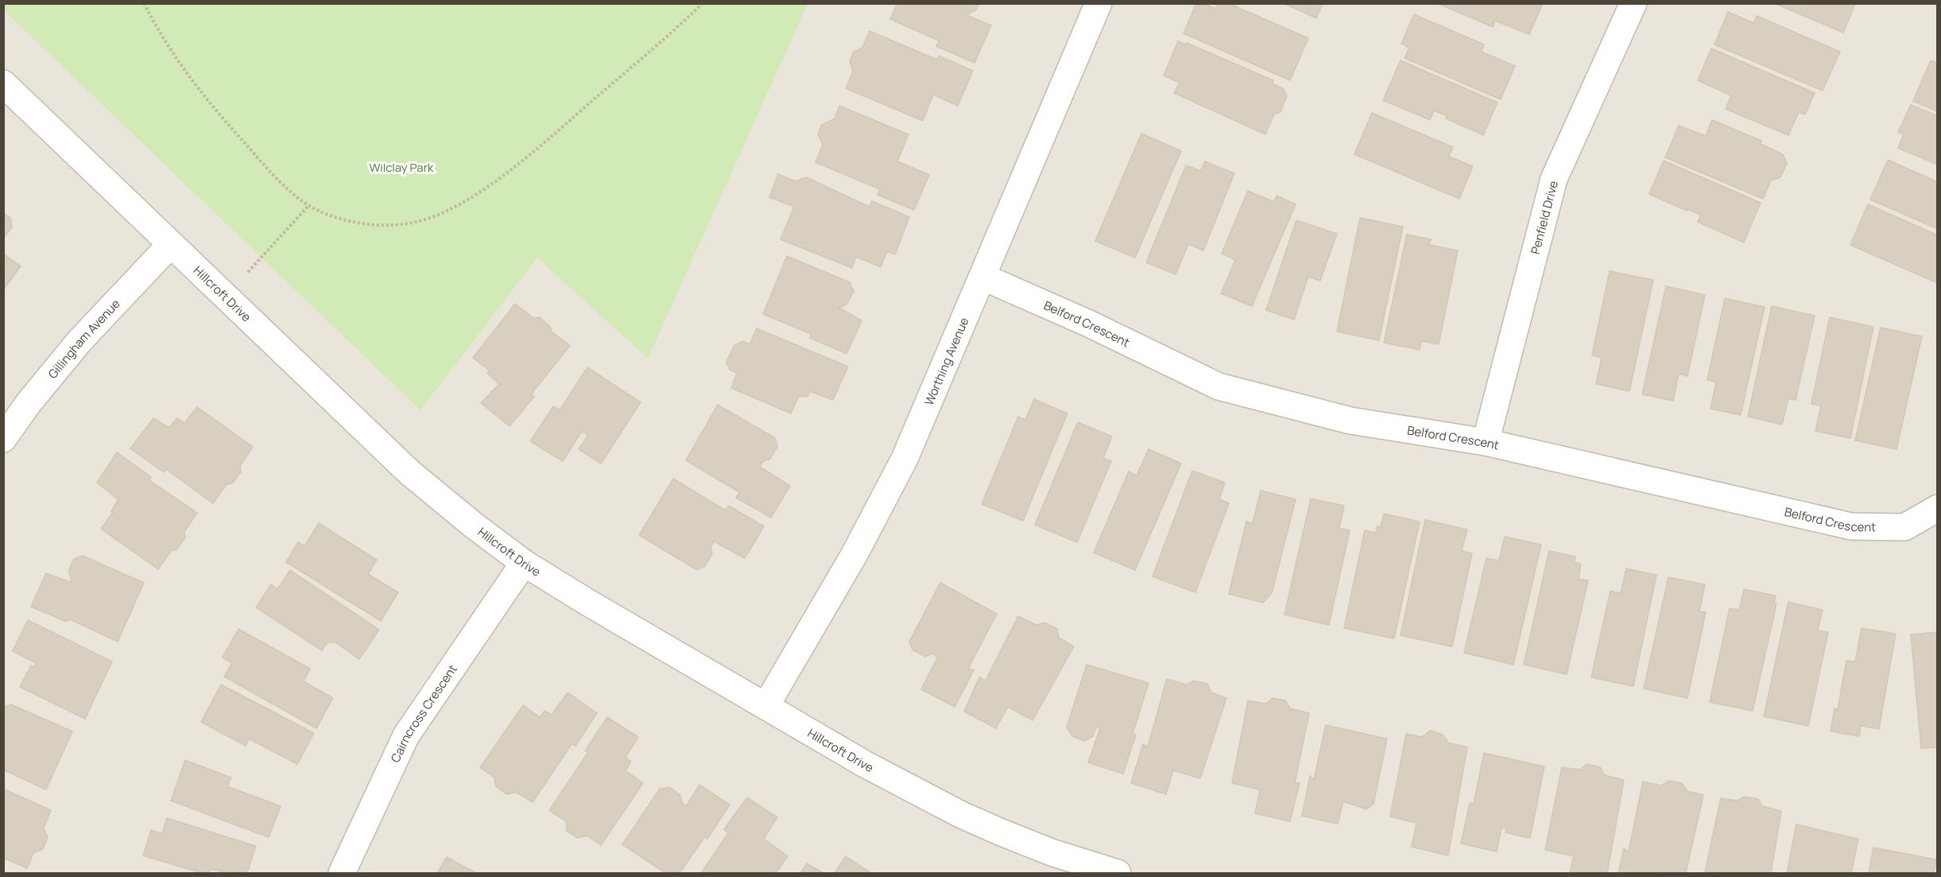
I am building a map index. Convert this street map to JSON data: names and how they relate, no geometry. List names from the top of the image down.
{
  "streets": {
    "street": [
      "Penfield Drive",
      "Hillcroft Drive",
      "Belford Crescent",
      "Gillingham Avenue",
      "Worthing Avenue",
      "Cairncross Crescent"
    ]
  },
  "crossings": [
    ["Penfield Drive", "Belford Crescent"],
    ["Hillcroft Drive", "Gillingham Avenue"],
    ["Hillcroft Drive", "Worthing Avenue"],
    ["Hillcroft Drive", "Cairncross Crescent"],
    ["Belford Crescent", "Worthing Avenue"]
  ],
  "parks": ["Wilclay Park"]
}
